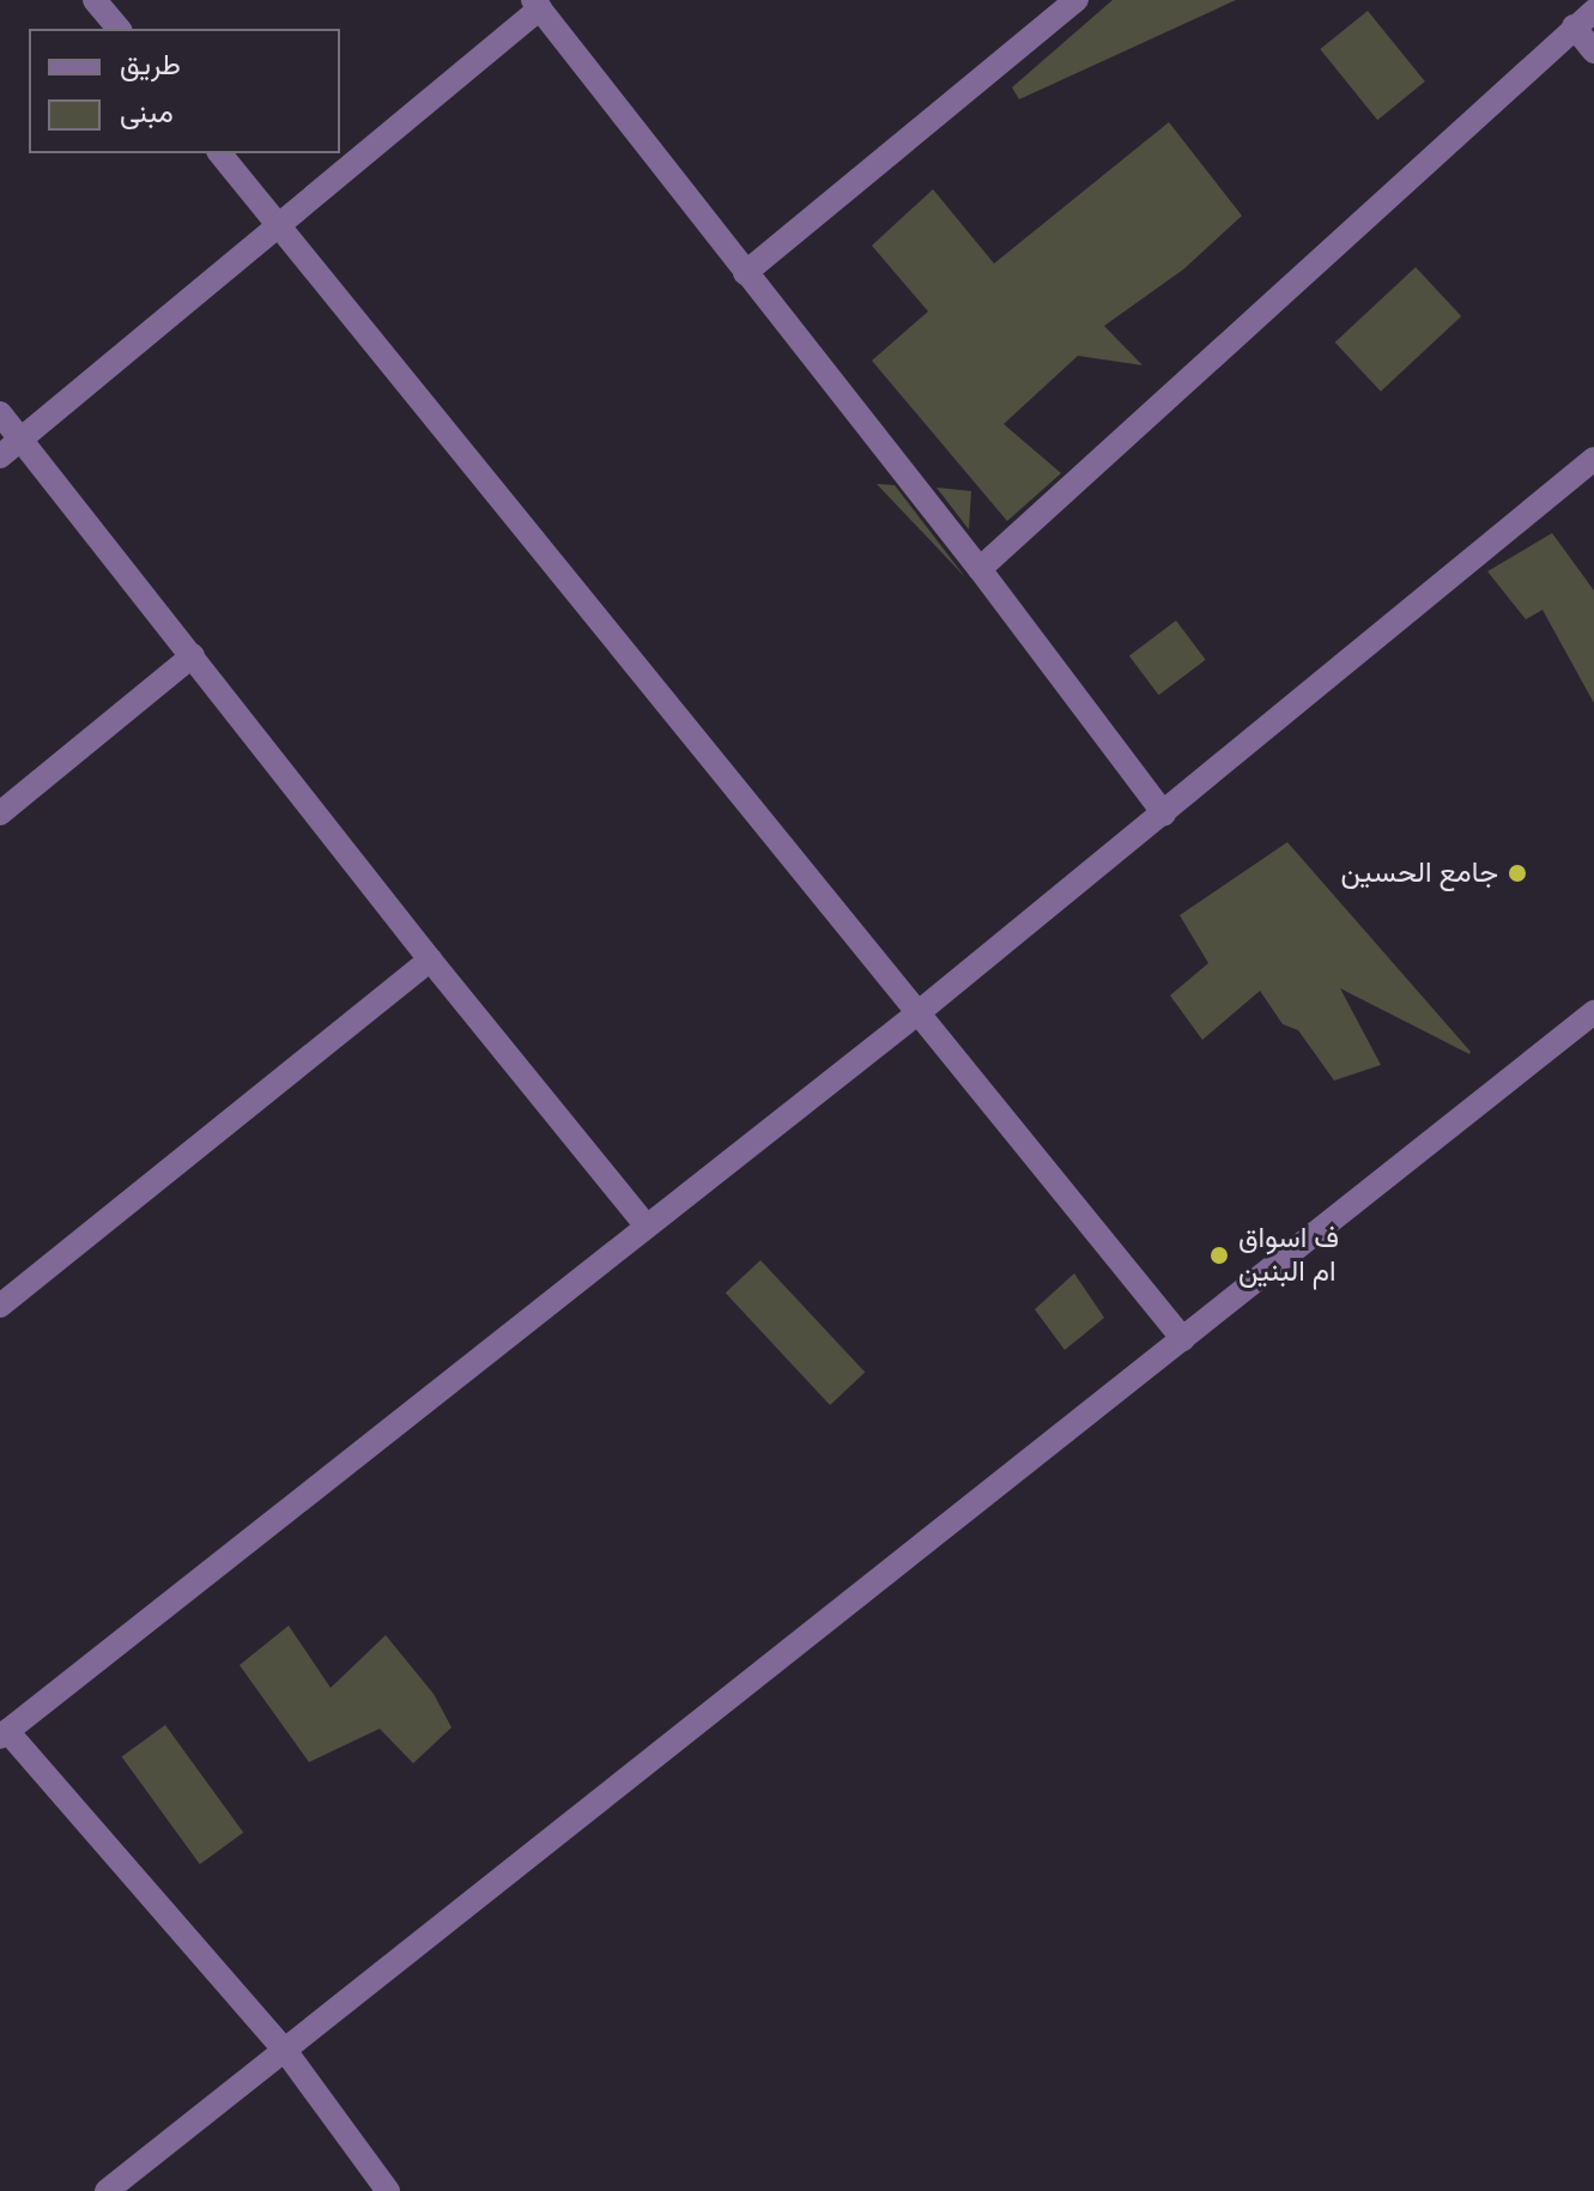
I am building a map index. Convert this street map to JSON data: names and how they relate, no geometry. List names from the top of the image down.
{
  "places": ["جامع الحسين", "ف اسواق ام البنين"],
  "legend": ["طريق", "مبنى"]
}
